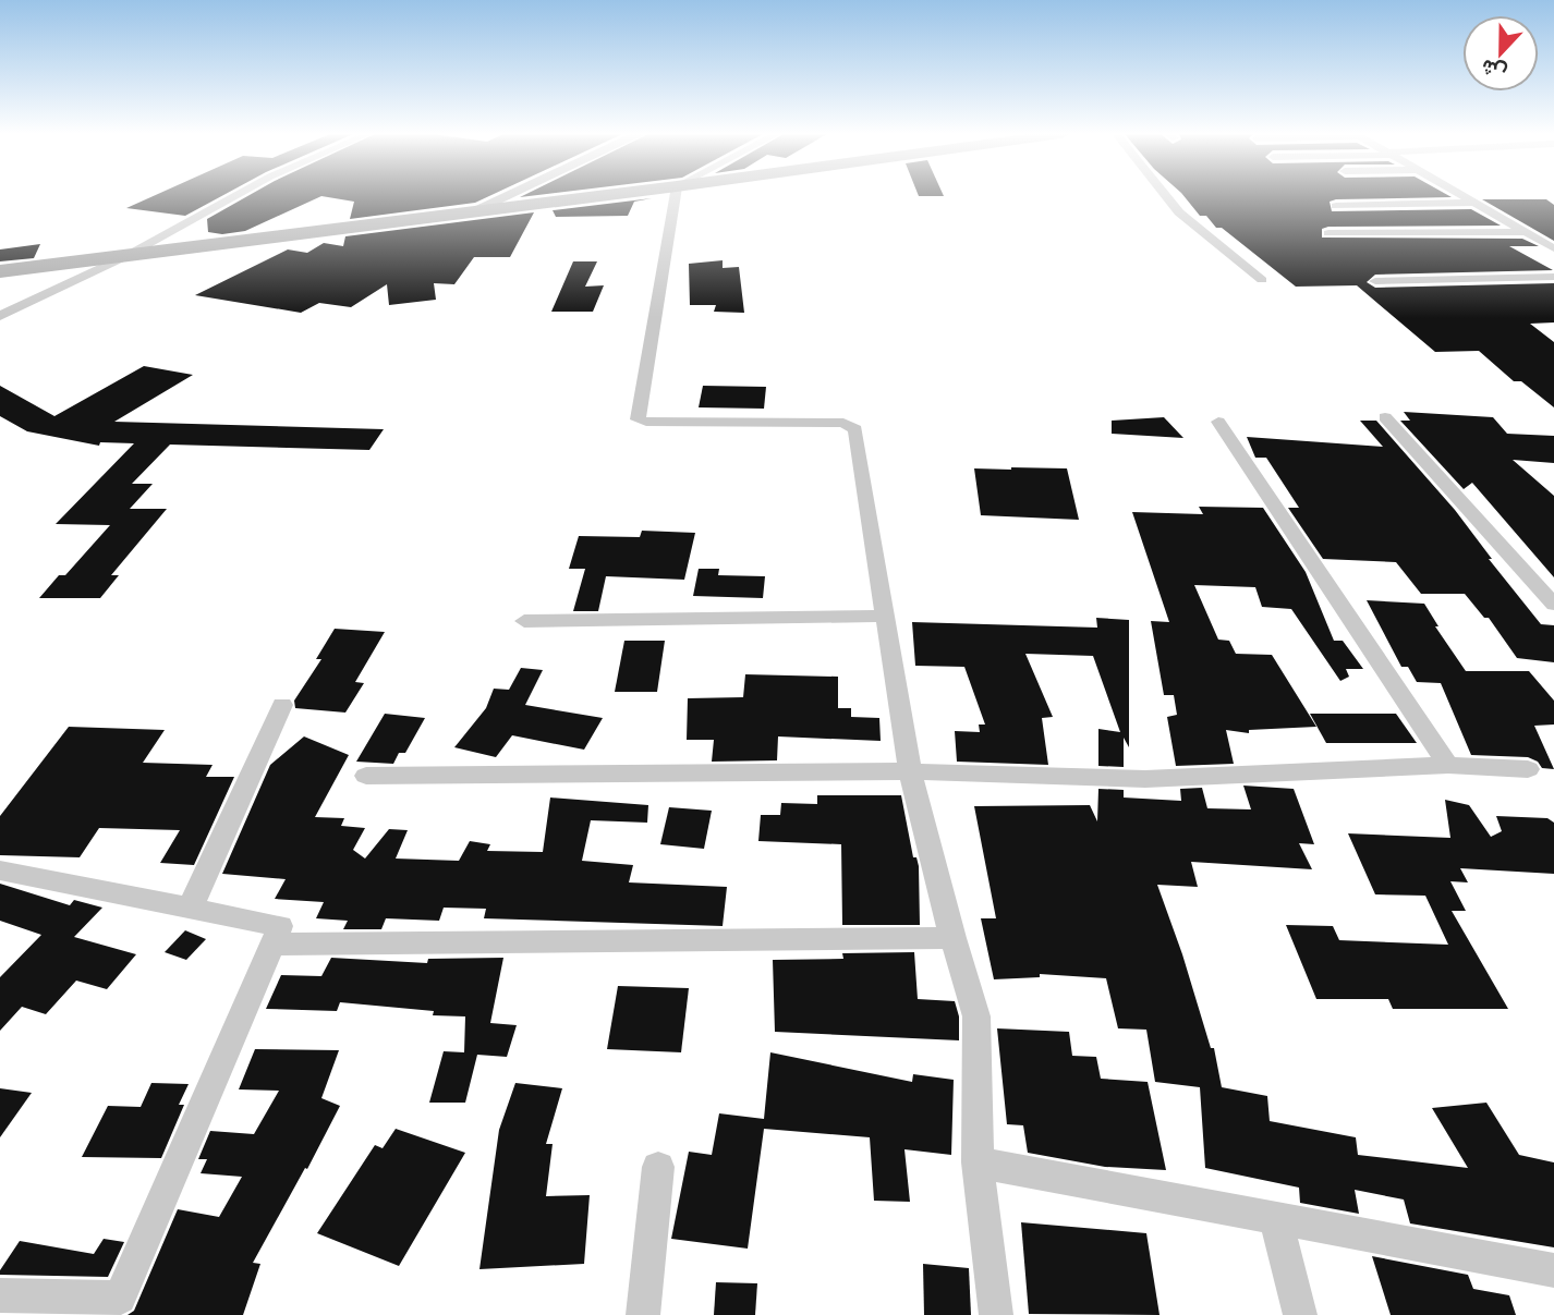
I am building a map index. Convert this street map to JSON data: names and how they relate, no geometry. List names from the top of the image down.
{
  "north": "bottom"
}
